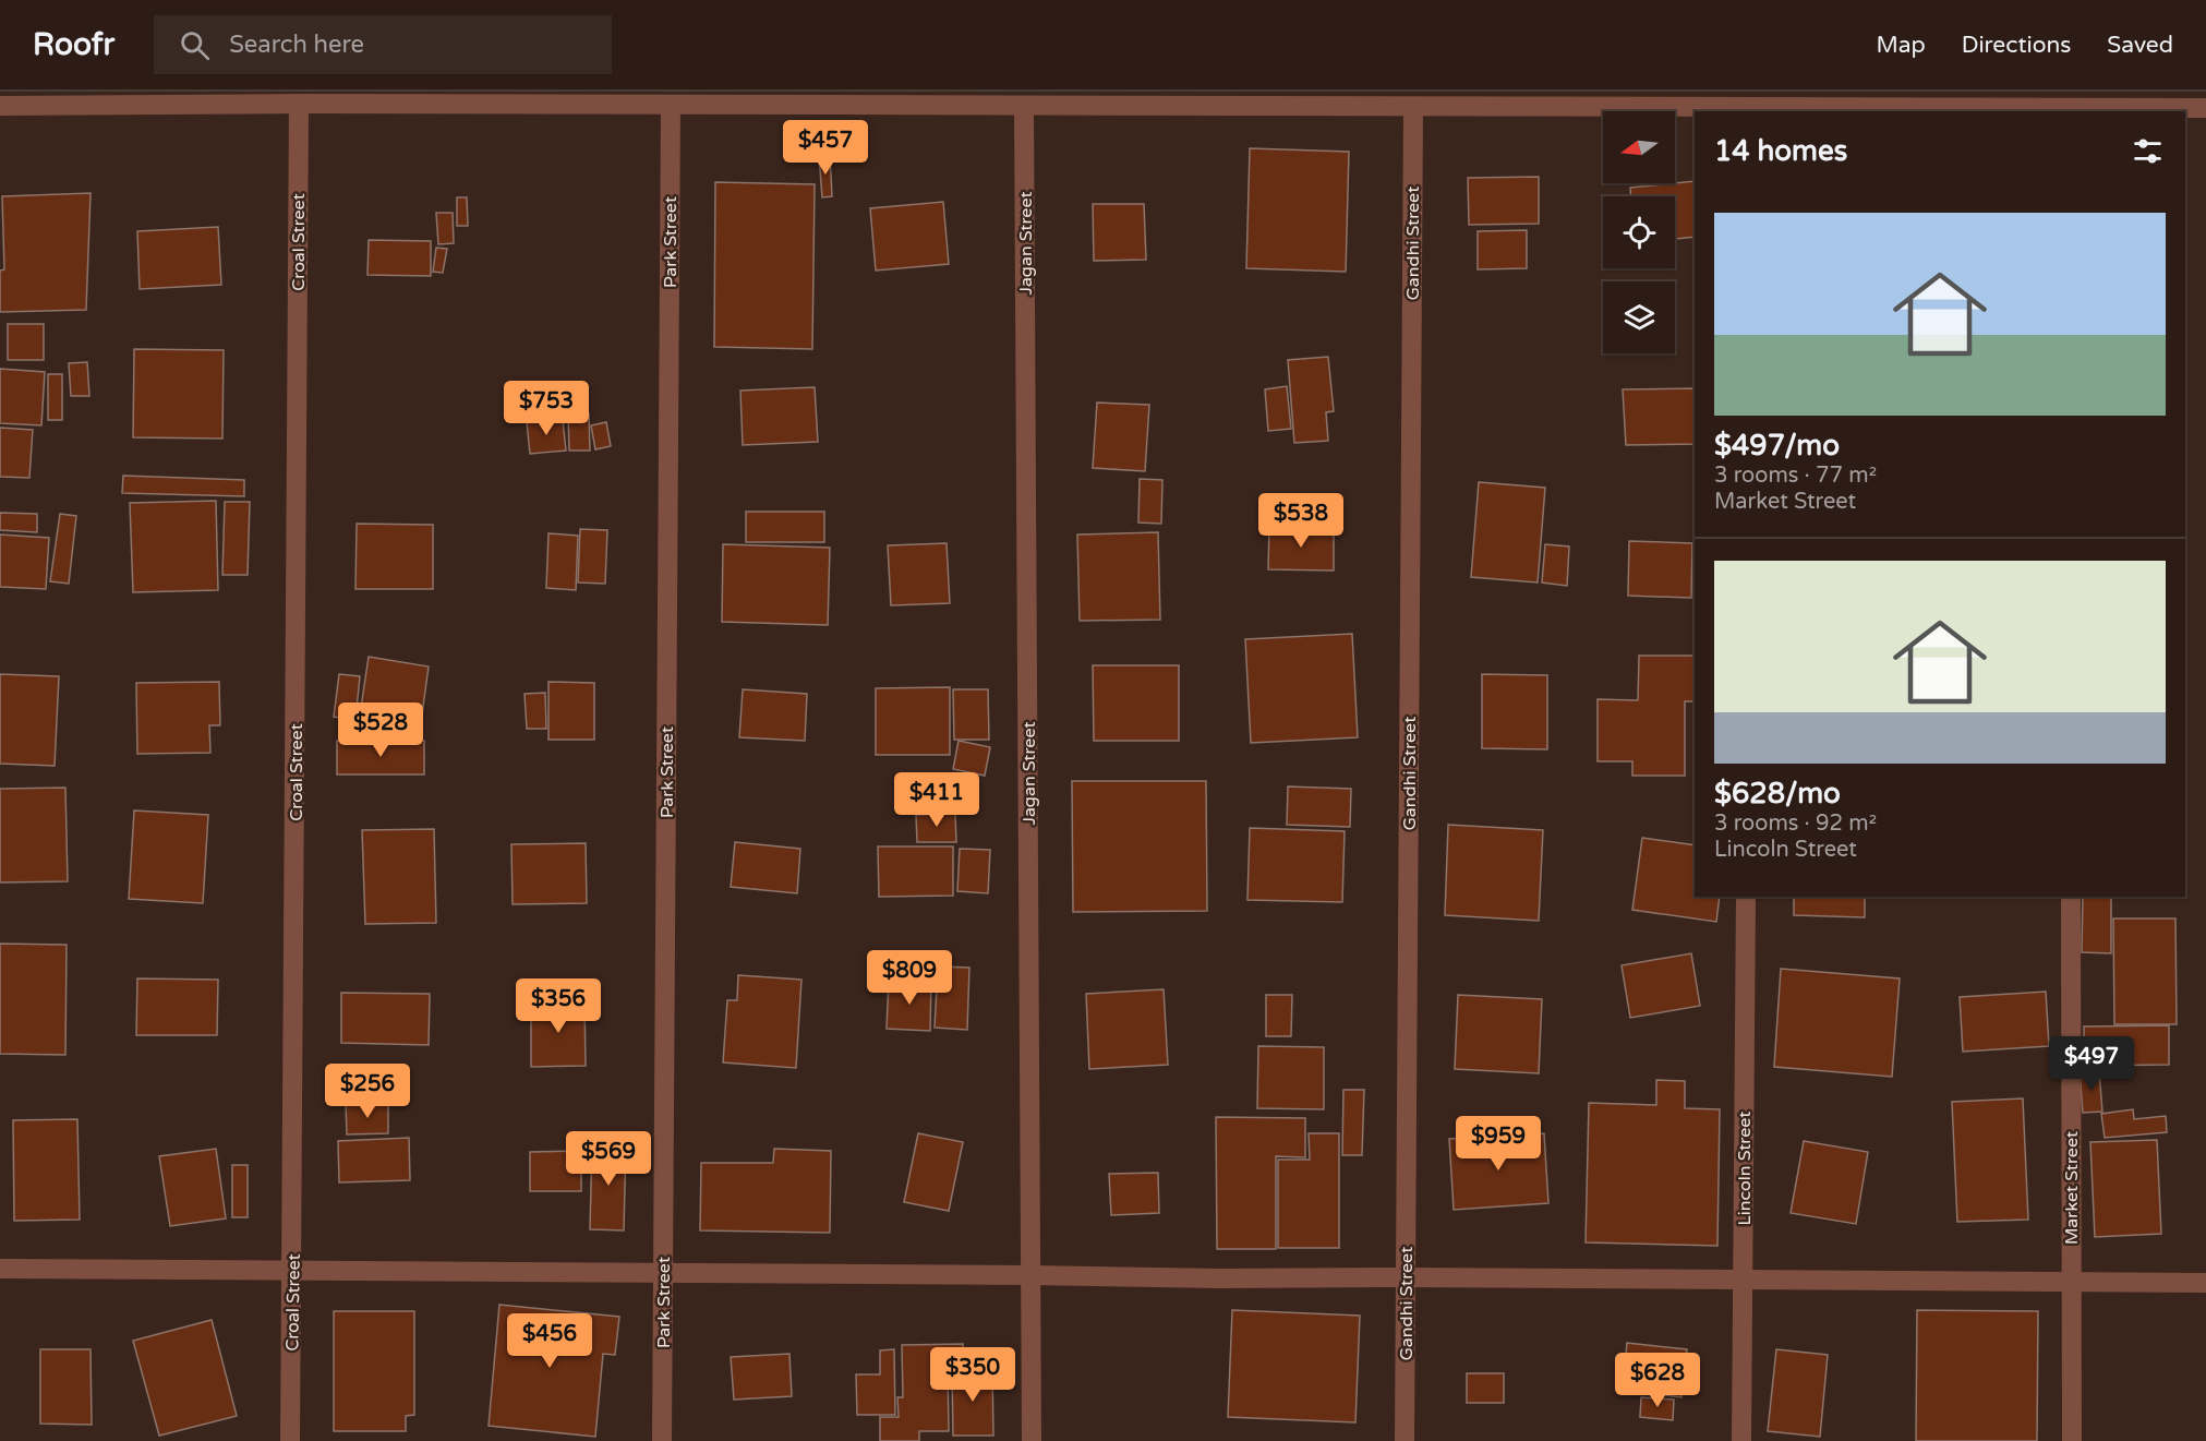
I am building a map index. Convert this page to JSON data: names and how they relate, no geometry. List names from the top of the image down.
{
  "streets": {
    "street": [
      "Croal Street",
      "Park Street",
      "Jagan Street",
      "Gandhi Street",
      "Lincoln Street",
      "Market Street"
    ]
  },
  "north": "left",
  "page": {
    "header": "Roofr",
    "search": "Search here",
    "nav": ["Map", "Directions", "Saved"],
    "heading": "14 homes",
    "price": [
      "$457",
      "$753",
      "$538",
      "$528",
      "$411",
      "$809",
      "$356",
      "$497",
      "$256",
      "$959",
      "$569",
      "$456",
      "$350",
      "$628"
    ],
    "list": [
      {
        "name": "$497/mo",
        "note": "3 rooms · 77 m² · Market Street"
      },
      {
        "name": "$628/mo",
        "note": "3 rooms · 92 m² · Lincoln Street"
      }
    ]
  }
}
